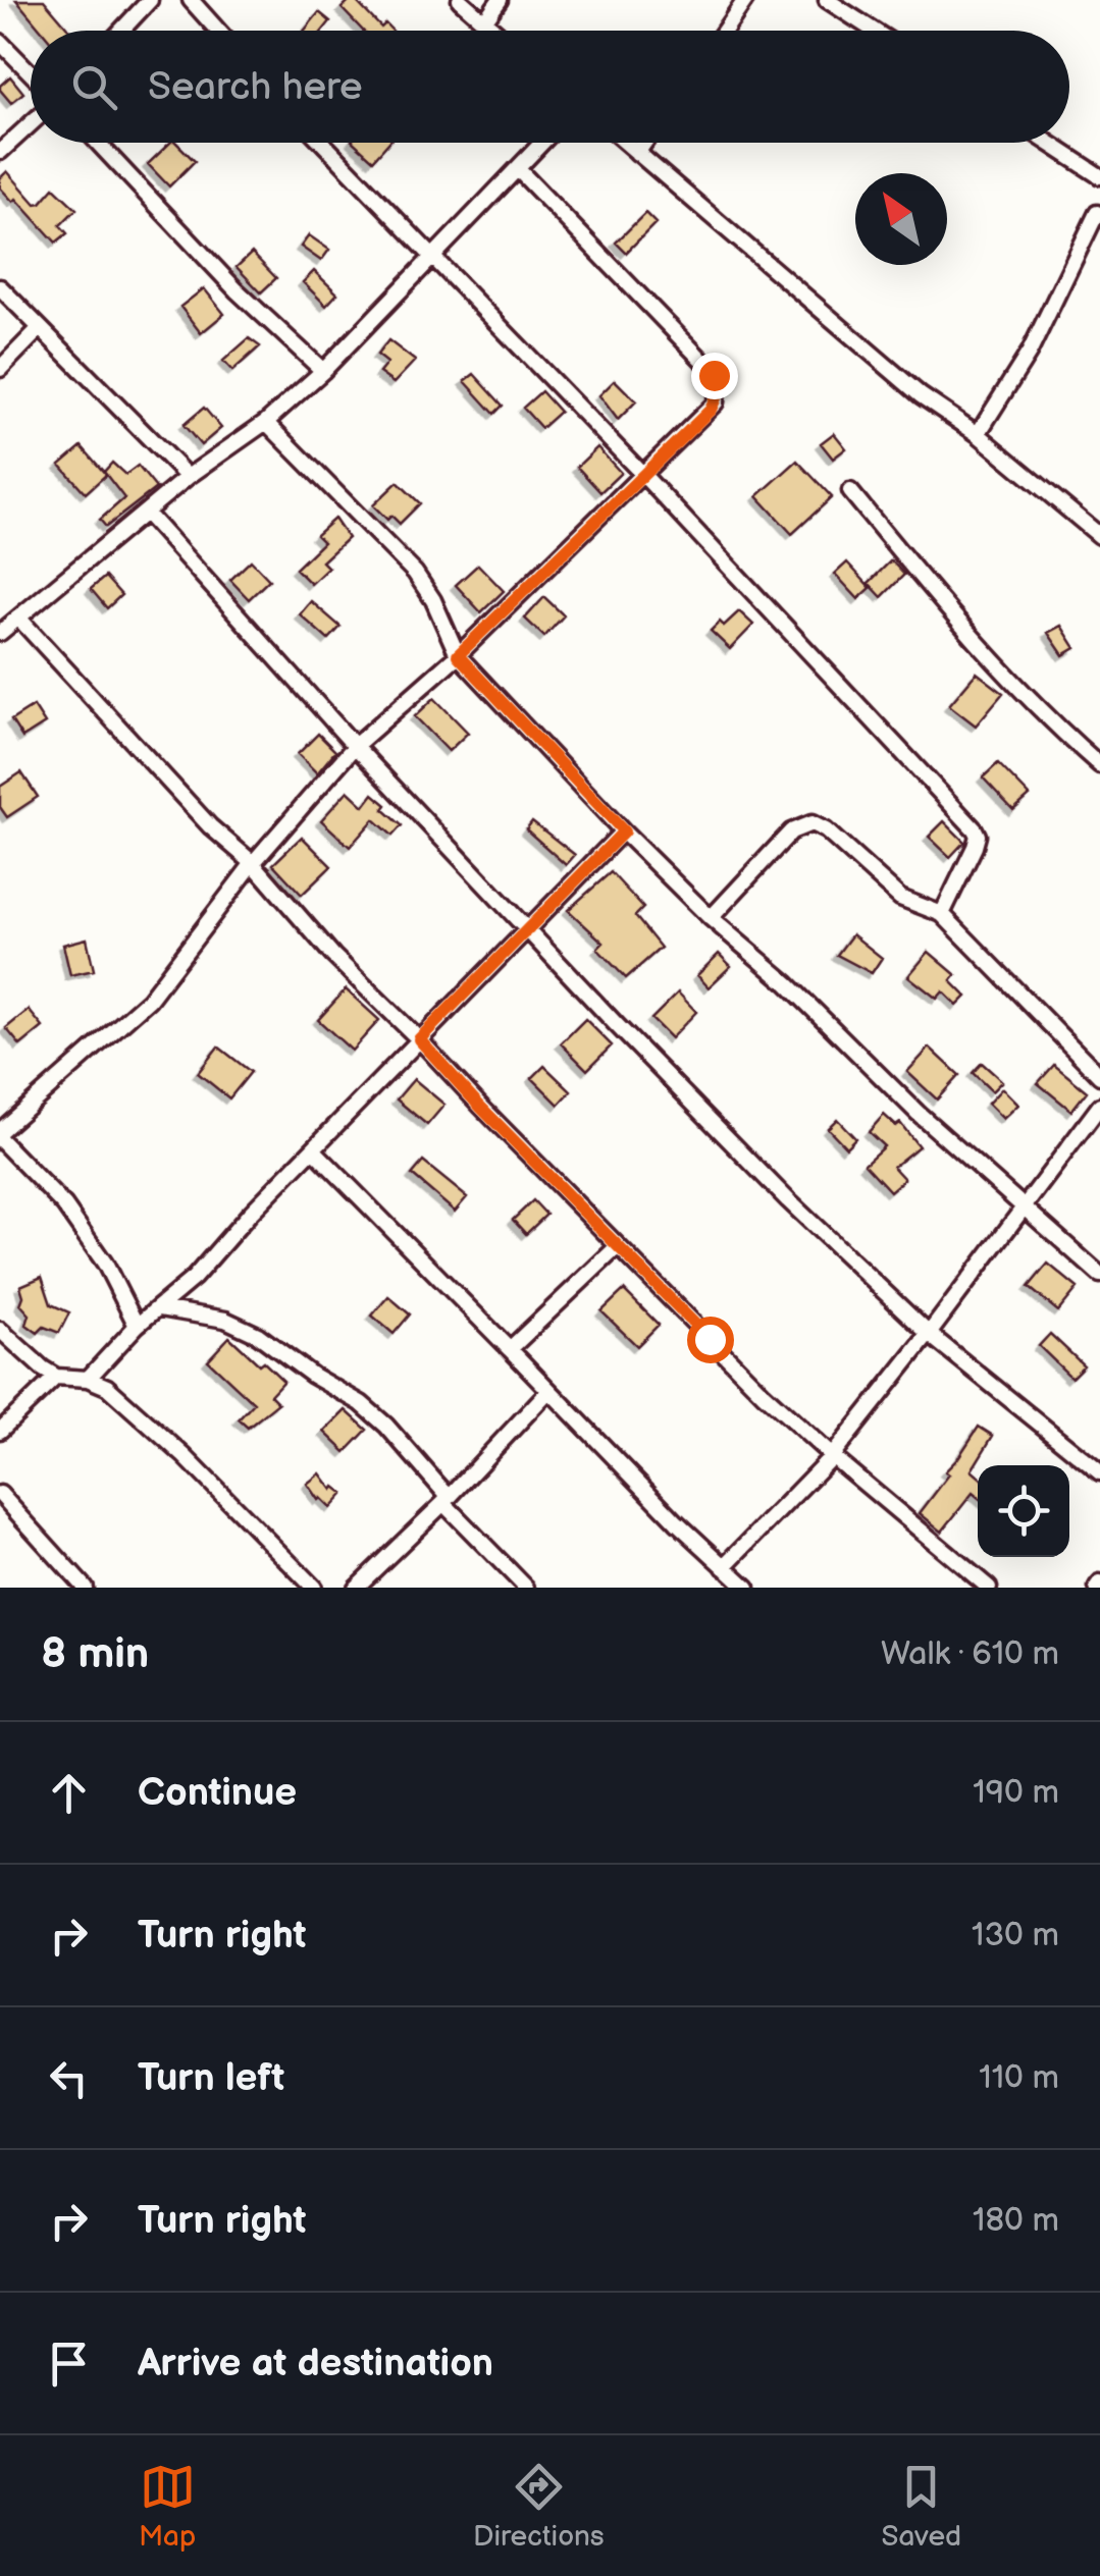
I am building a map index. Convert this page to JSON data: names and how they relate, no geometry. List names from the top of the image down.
{
  "north": "top left",
  "page": {
    "search": "Search here",
    "heading": ["8 min", "Walk · 610 m"],
    "list": [
      ["Continue", "190 m"],
      ["Turn right", "130 m"],
      ["Turn left", "110 m"],
      ["Turn right", "180 m"],
      "Arrive at destination"
    ],
    "nav": ["Map", "Directions", "Saved"]
  }
}
